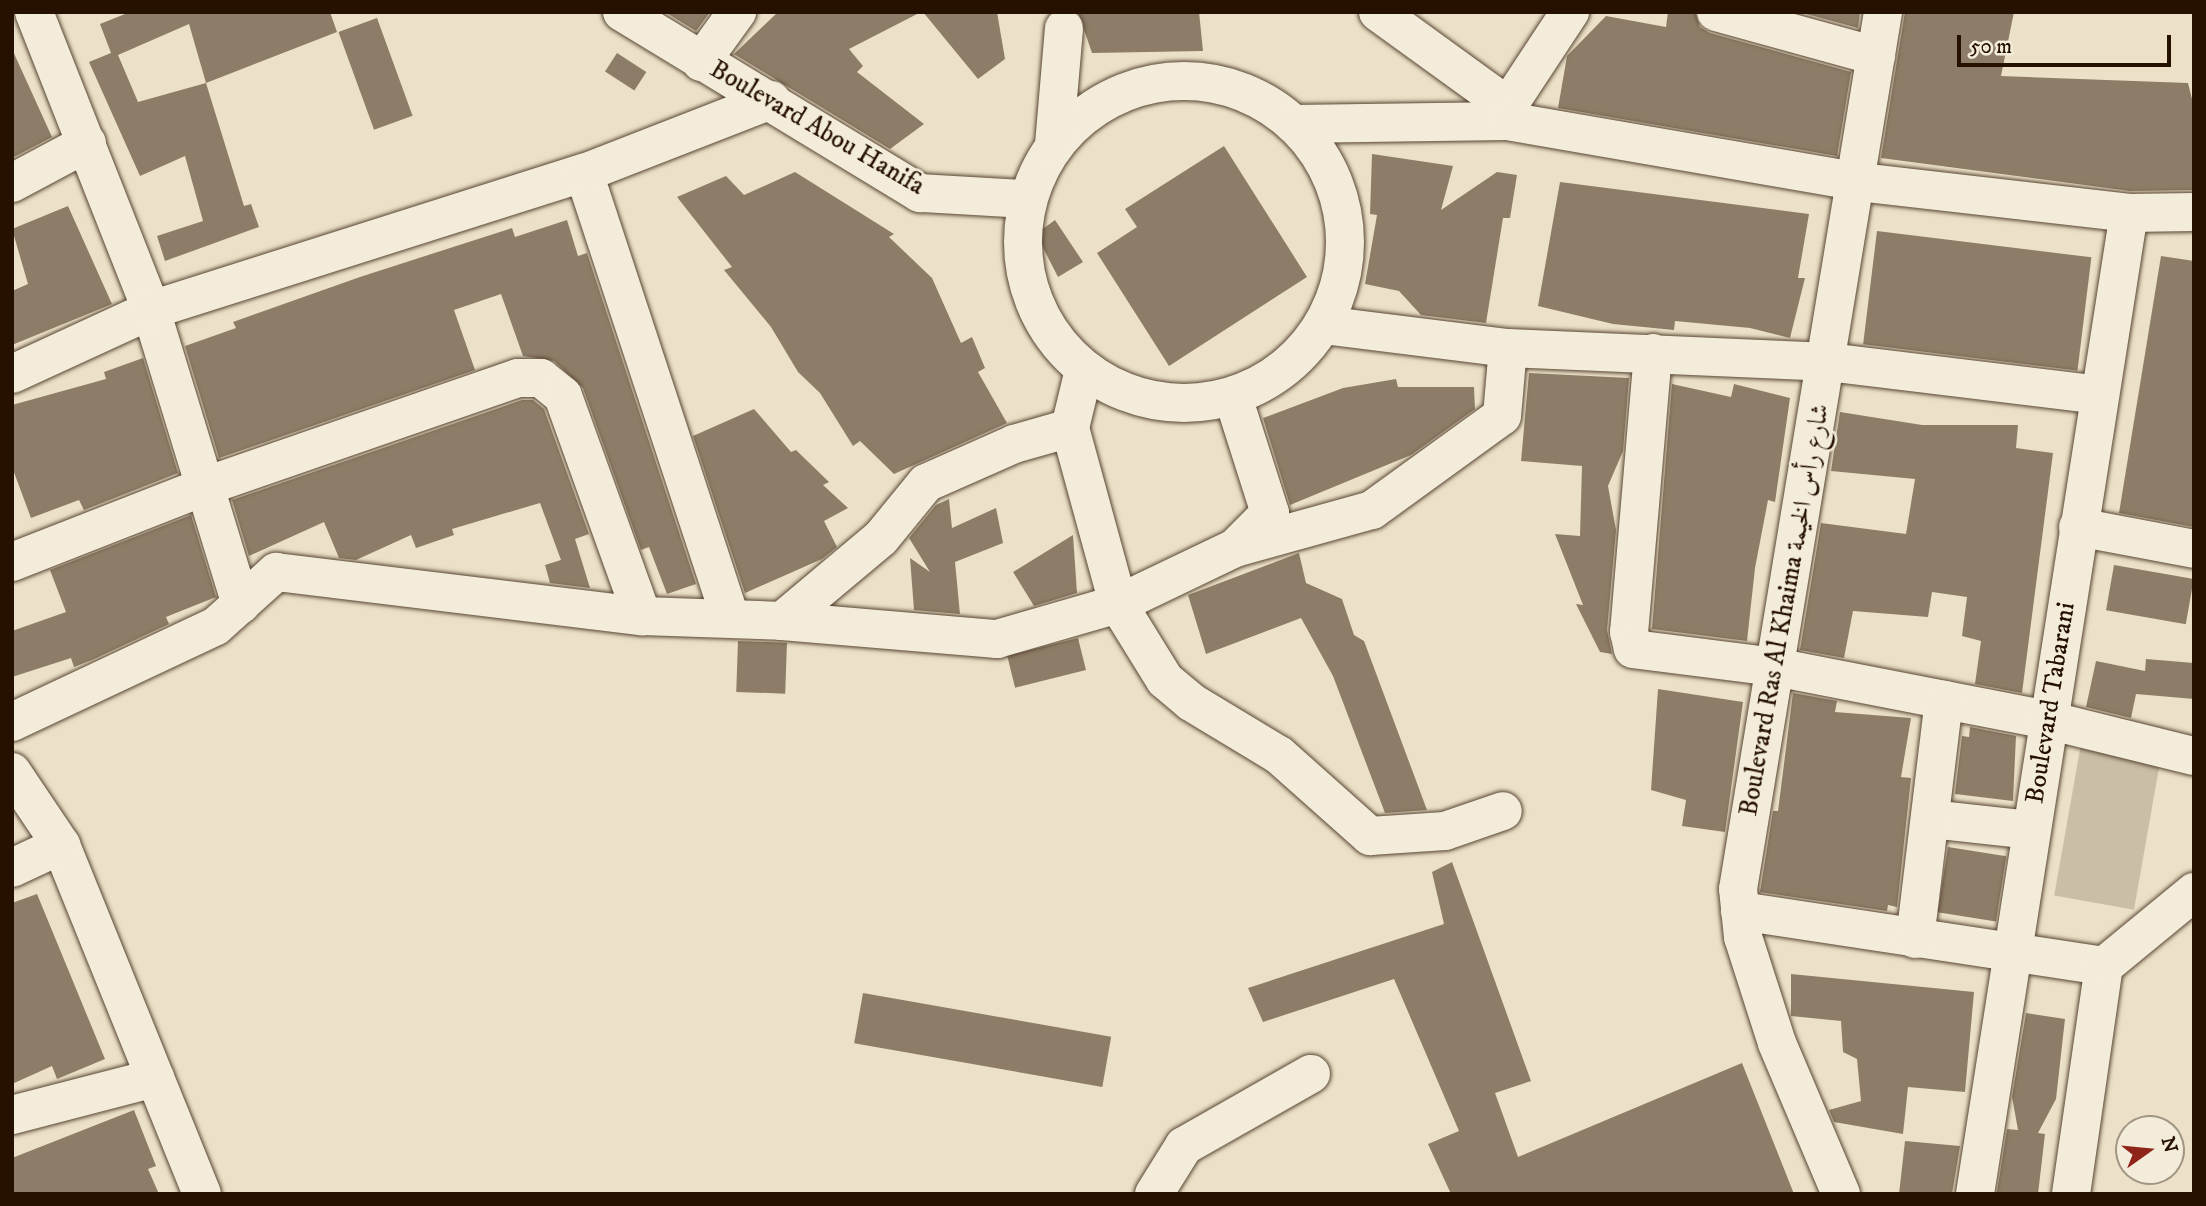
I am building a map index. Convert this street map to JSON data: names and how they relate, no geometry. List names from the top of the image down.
{
  "streets": {
    "street": ["Boulevard Abou Hanifa", "Boulevard Ras Al Khaima شارع رأس الخيمة", "Boulevard Tabarani"]
  },
  "scale_bar": "50 m",
  "north": "right"
}
